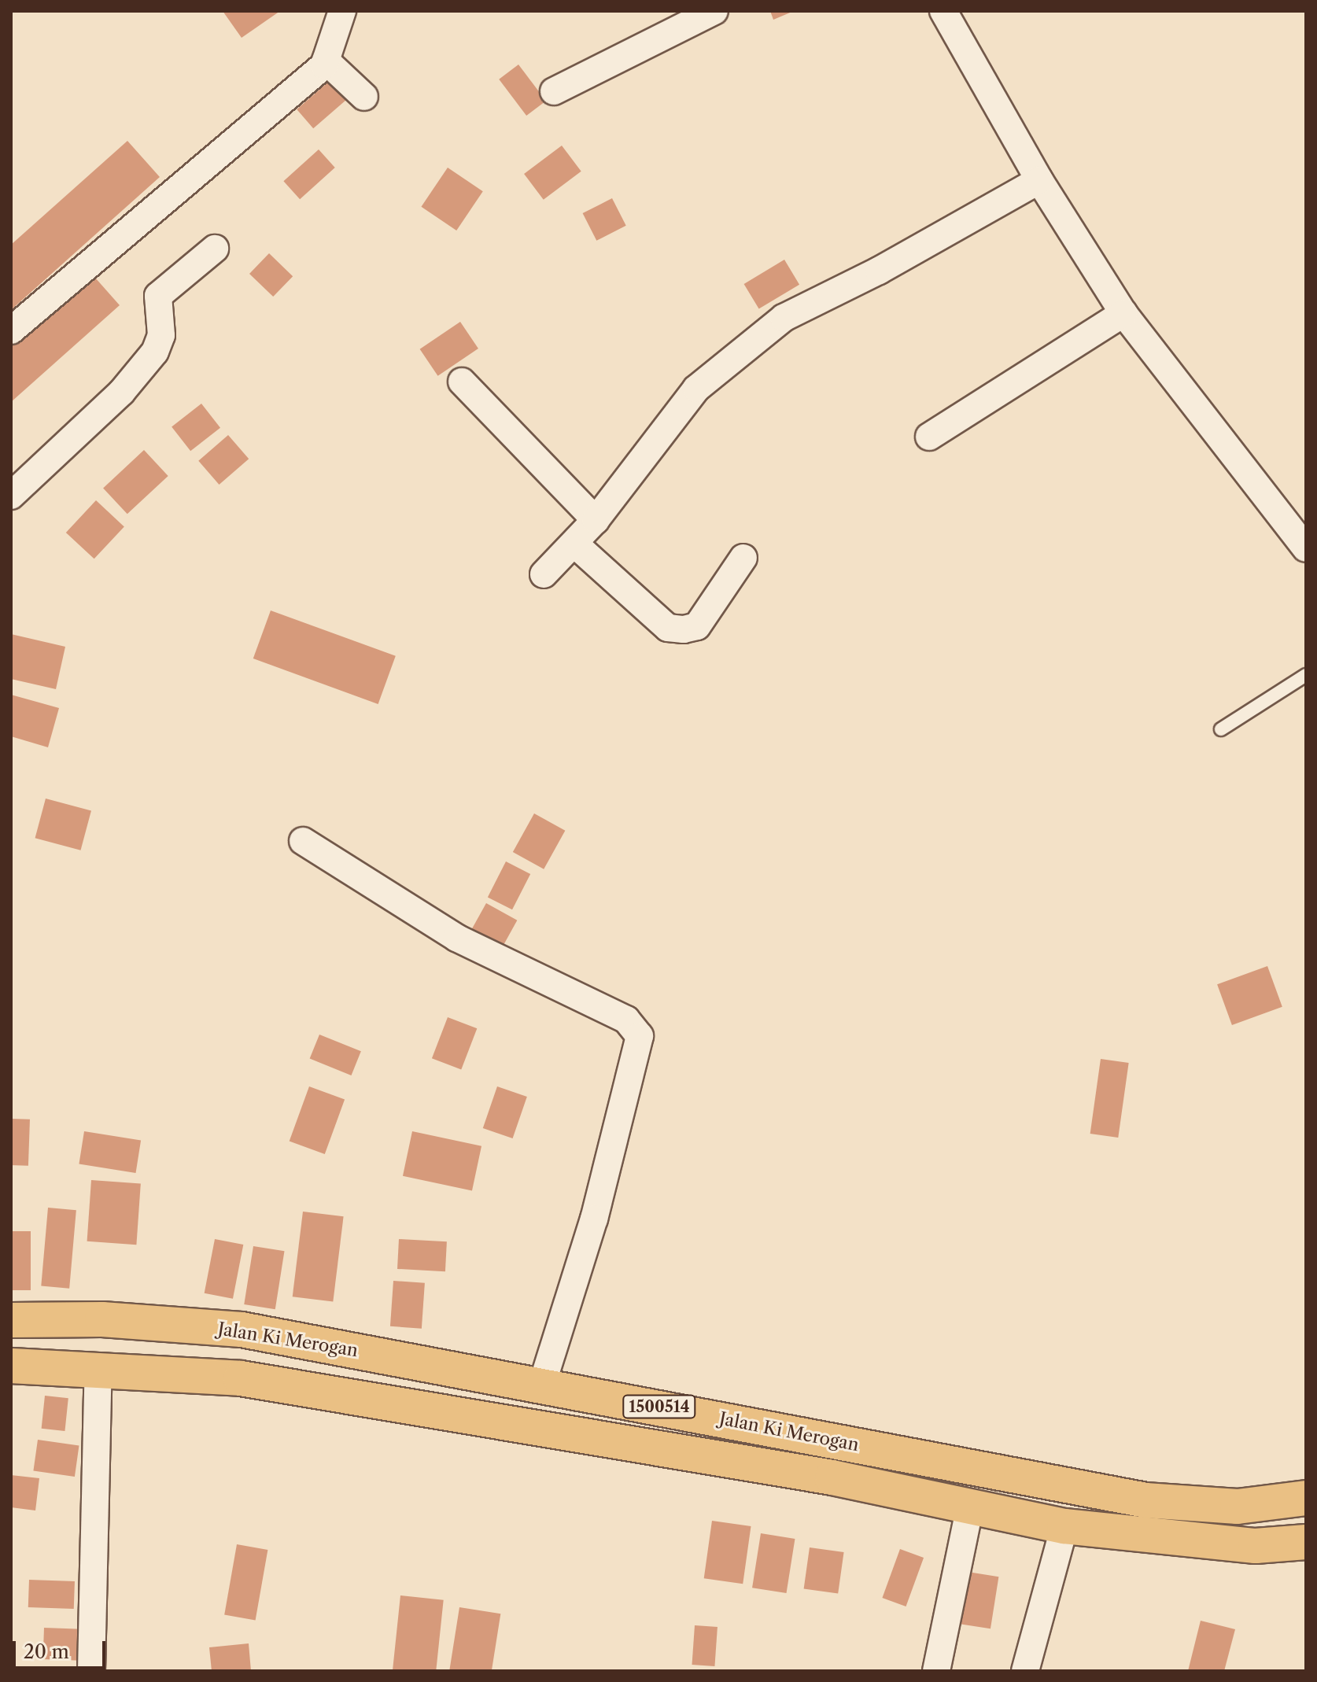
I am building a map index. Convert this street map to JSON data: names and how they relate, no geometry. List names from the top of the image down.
{
  "streets": {
    "highway": ["Jalan Ki Merogan", "1500514"]
  },
  "scale_bar": "20 m"
}
